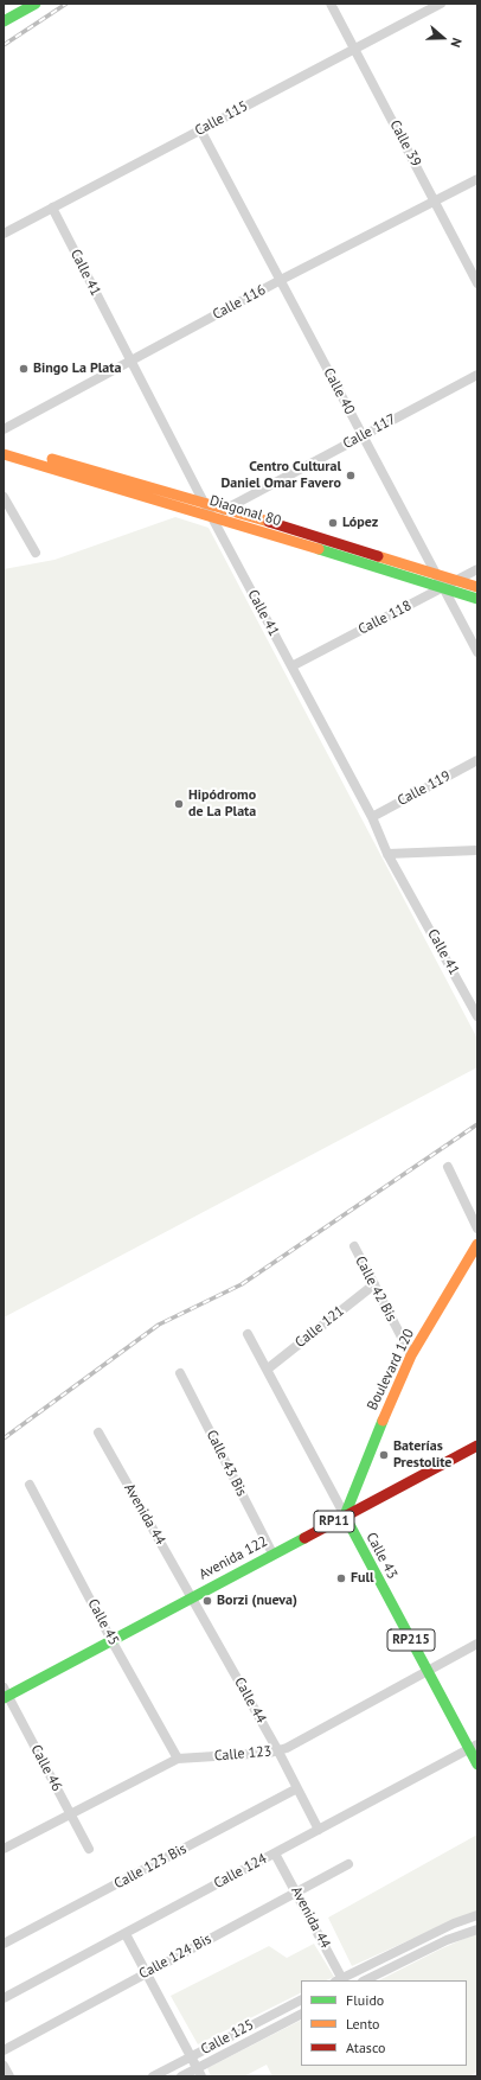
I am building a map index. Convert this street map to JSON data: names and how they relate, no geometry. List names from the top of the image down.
{
  "streets": {
    "main road": [
      "Diagonal 80",
      "Boulevard 120",
      "RP11",
      "Calle 43",
      "Avenida 122",
      "RP215"
    ],
    "street": [
      "Calle 115",
      "Calle 39",
      "Calle 41",
      "Calle 116",
      "Calle 40",
      "Calle 117",
      "Calle 118",
      "Calle 119",
      "Calle 42 Bis",
      "Calle 121",
      "Calle 43 Bis",
      "Avenida 44",
      "Calle 45",
      "Calle 44",
      "Calle 123",
      "Calle 46",
      "Calle 123 Bis",
      "Calle 124",
      "Calle 124 Bis",
      "Calle 125"
    ]
  },
  "crossings": [
    ["Calle 115", "Calle 39"],
    ["Calle 115", "Calle 41"],
    ["Calle 115", "Calle 40"],
    ["Calle 39", "Calle 116"],
    ["Calle 41", "Calle 116"],
    ["Calle 41", "Calle 117"],
    ["Calle 41", "Diagonal 80"],
    ["Calle 41", "Calle 118"],
    ["Calle 41", "Calle 119"],
    ["Calle 116", "Calle 40"],
    ["Calle 40", "Calle 117"],
    ["Calle 40", "Diagonal 80"],
    ["Calle 40", "Calle 118"],
    ["Calle 117", "Diagonal 80"],
    ["Diagonal 80", "Calle 118"],
    ["Calle 42 Bis", "Calle 121"],
    ["Calle 42 Bis", "Boulevard 120"],
    ["Calle 121", "Calle 43"],
    ["Boulevard 120", "Calle 43"],
    ["Boulevard 120", "Avenida 122"],
    ["Calle 43 Bis", "Avenida 122"],
    ["Avenida 44", "Avenida 122"],
    ["Avenida 44", "Calle 44"],
    ["Avenida 44", "Calle 124"],
    ["Avenida 44", "Calle 124 Bis"],
    ["Calle 43", "Avenida 122"],
    ["Calle 43", "Calle 123"],
    ["Calle 43", "Calle 124"],
    ["Avenida 122", "Calle 45"],
    ["Avenida 122", "Calle 44"],
    ["Avenida 122", "Calle 46"],
    ["Calle 45", "Calle 123"],
    ["Calle 44", "Calle 123"],
    ["Calle 44", "Calle 123 Bis"],
    ["Calle 44", "Calle 124"],
    ["Calle 123", "Calle 46"]
  ],
  "places": [
    "Bingo La Plata",
    "Centro Cultural Daniel Omar Favero",
    "López",
    "Hipódromo de La Plata",
    "Baterías Prestolite",
    "Full",
    "Borzi (nueva)"
  ],
  "legend": ["Fluido", "Lento", "Atasco"],
  "north": "right"
}
